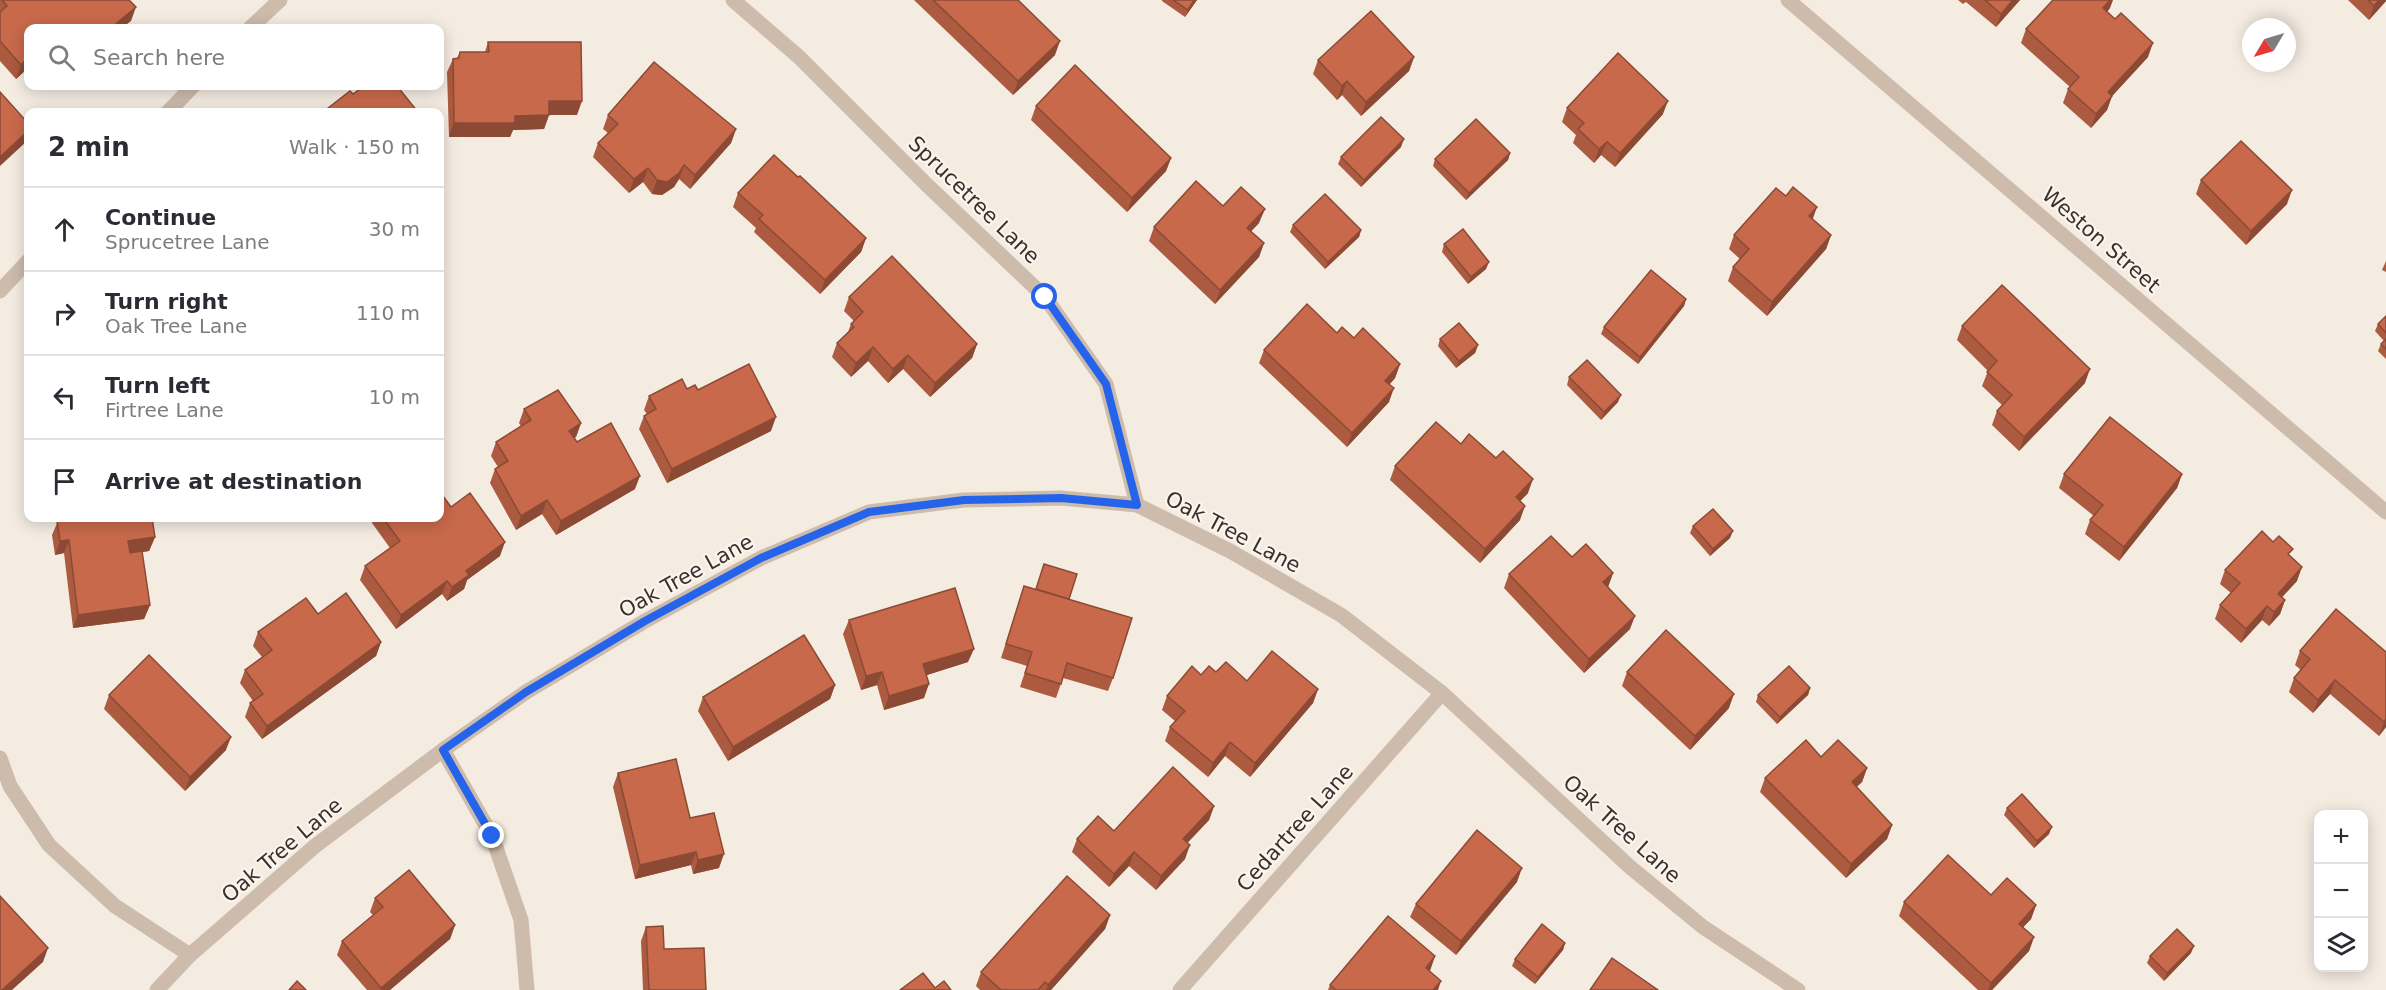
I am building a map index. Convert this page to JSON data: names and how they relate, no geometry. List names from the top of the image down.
{
  "streets": {
    "street": [
      "Sprucetree Lane",
      "Weston Street",
      "Oak Tree Lane",
      "Cedartree Lane"
    ]
  },
  "crossings": [
    ["Sprucetree Lane", "Oak Tree Lane"],
    ["Oak Tree Lane", "Cedartree Lane"]
  ],
  "north": "bottom left",
  "page": {
    "search": "Search here",
    "heading": ["2 min", "Walk · 150 m"],
    "list": [
      ["Continue", "Sprucetree Lane", "30 m"],
      ["Turn right", "Oak Tree Lane", "110 m"],
      ["Turn left", "Firtree Lane", "10 m"],
      "Arrive at destination"
    ],
    "map_buttons": ["+", "−"]
  }
}
